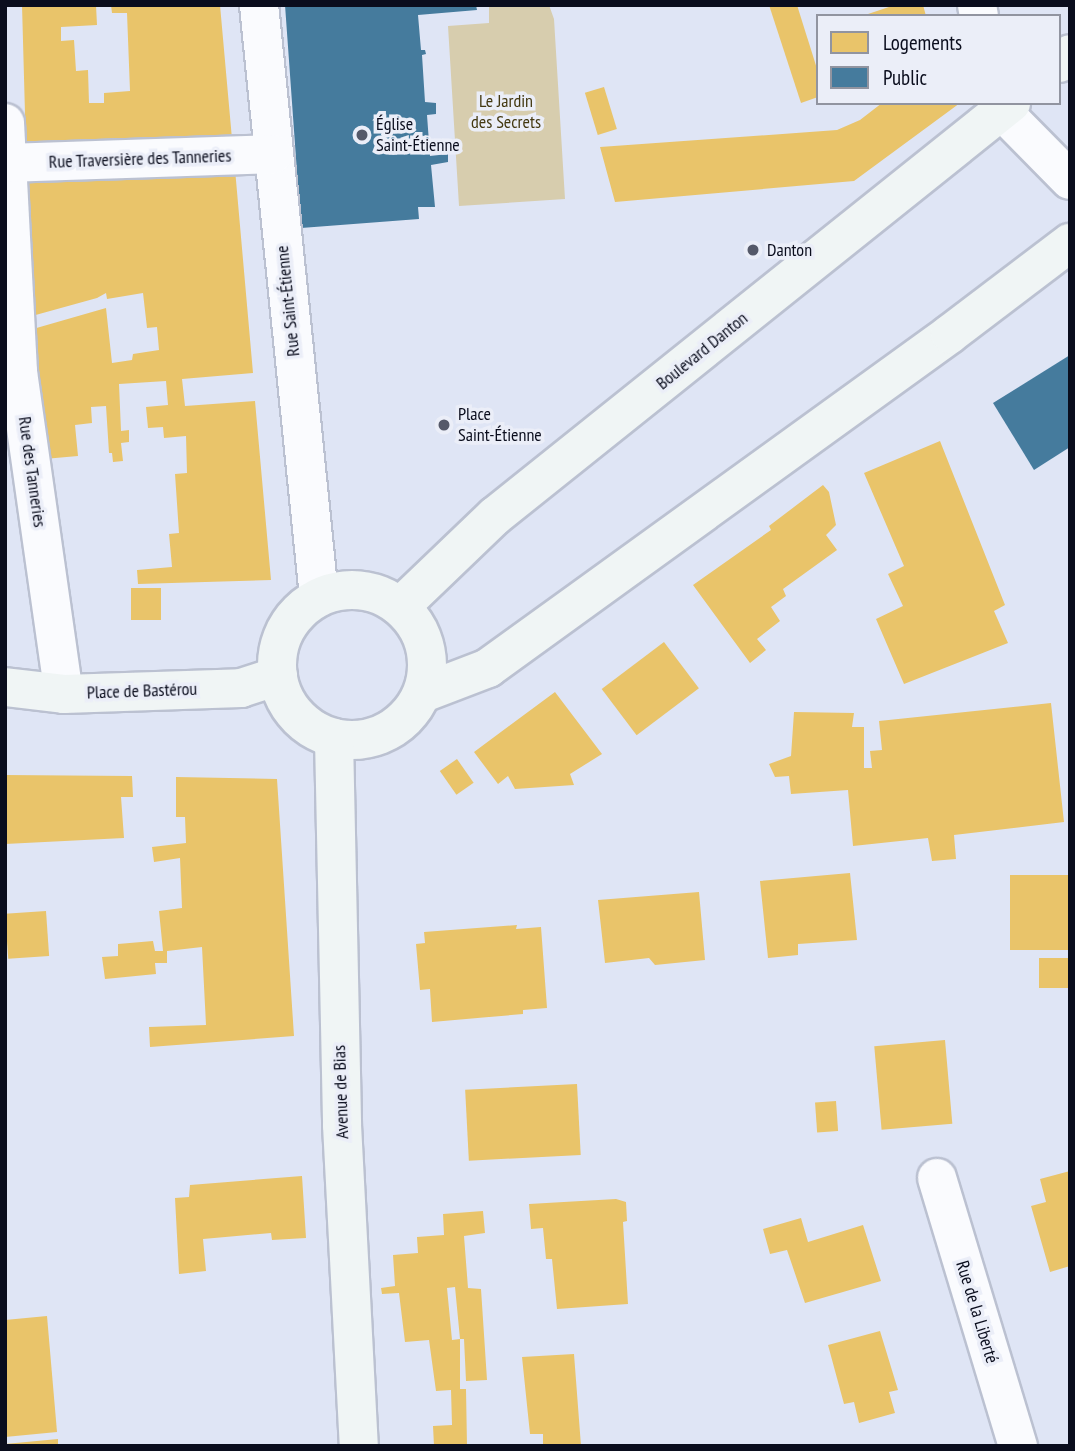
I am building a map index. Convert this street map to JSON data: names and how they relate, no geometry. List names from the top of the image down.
{
  "streets": {
    "main road": ["Boulevard Danton", "Place de Bastérou", "Avenue de Bias"],
    "street": [
      "Rue Traversière des Tanneries",
      "Rue Saint-Étienne",
      "Rue des Tanneries",
      "Rue de la Liberté"
    ]
  },
  "crossings": [
    ["Rue Traversière des Tanneries", "Rue Saint-Étienne"],
    ["Rue Traversière des Tanneries", "Rue des Tanneries"],
    ["Rue Saint-Étienne", "Boulevard Danton"],
    ["Rue Saint-Étienne", "Place de Bastérou"],
    ["Rue Saint-Étienne", "Avenue de Bias"],
    ["Boulevard Danton", "Place de Bastérou"],
    ["Boulevard Danton", "Avenue de Bias"],
    ["Rue des Tanneries", "Place de Bastérou"],
    ["Place de Bastérou", "Avenue de Bias"]
  ],
  "parks": ["Le Jardin des Secrets"],
  "places": ["Église Saint-Étienne", "Danton", "Place Saint-Étienne"],
  "legend": ["Logements", "Public"]
}
